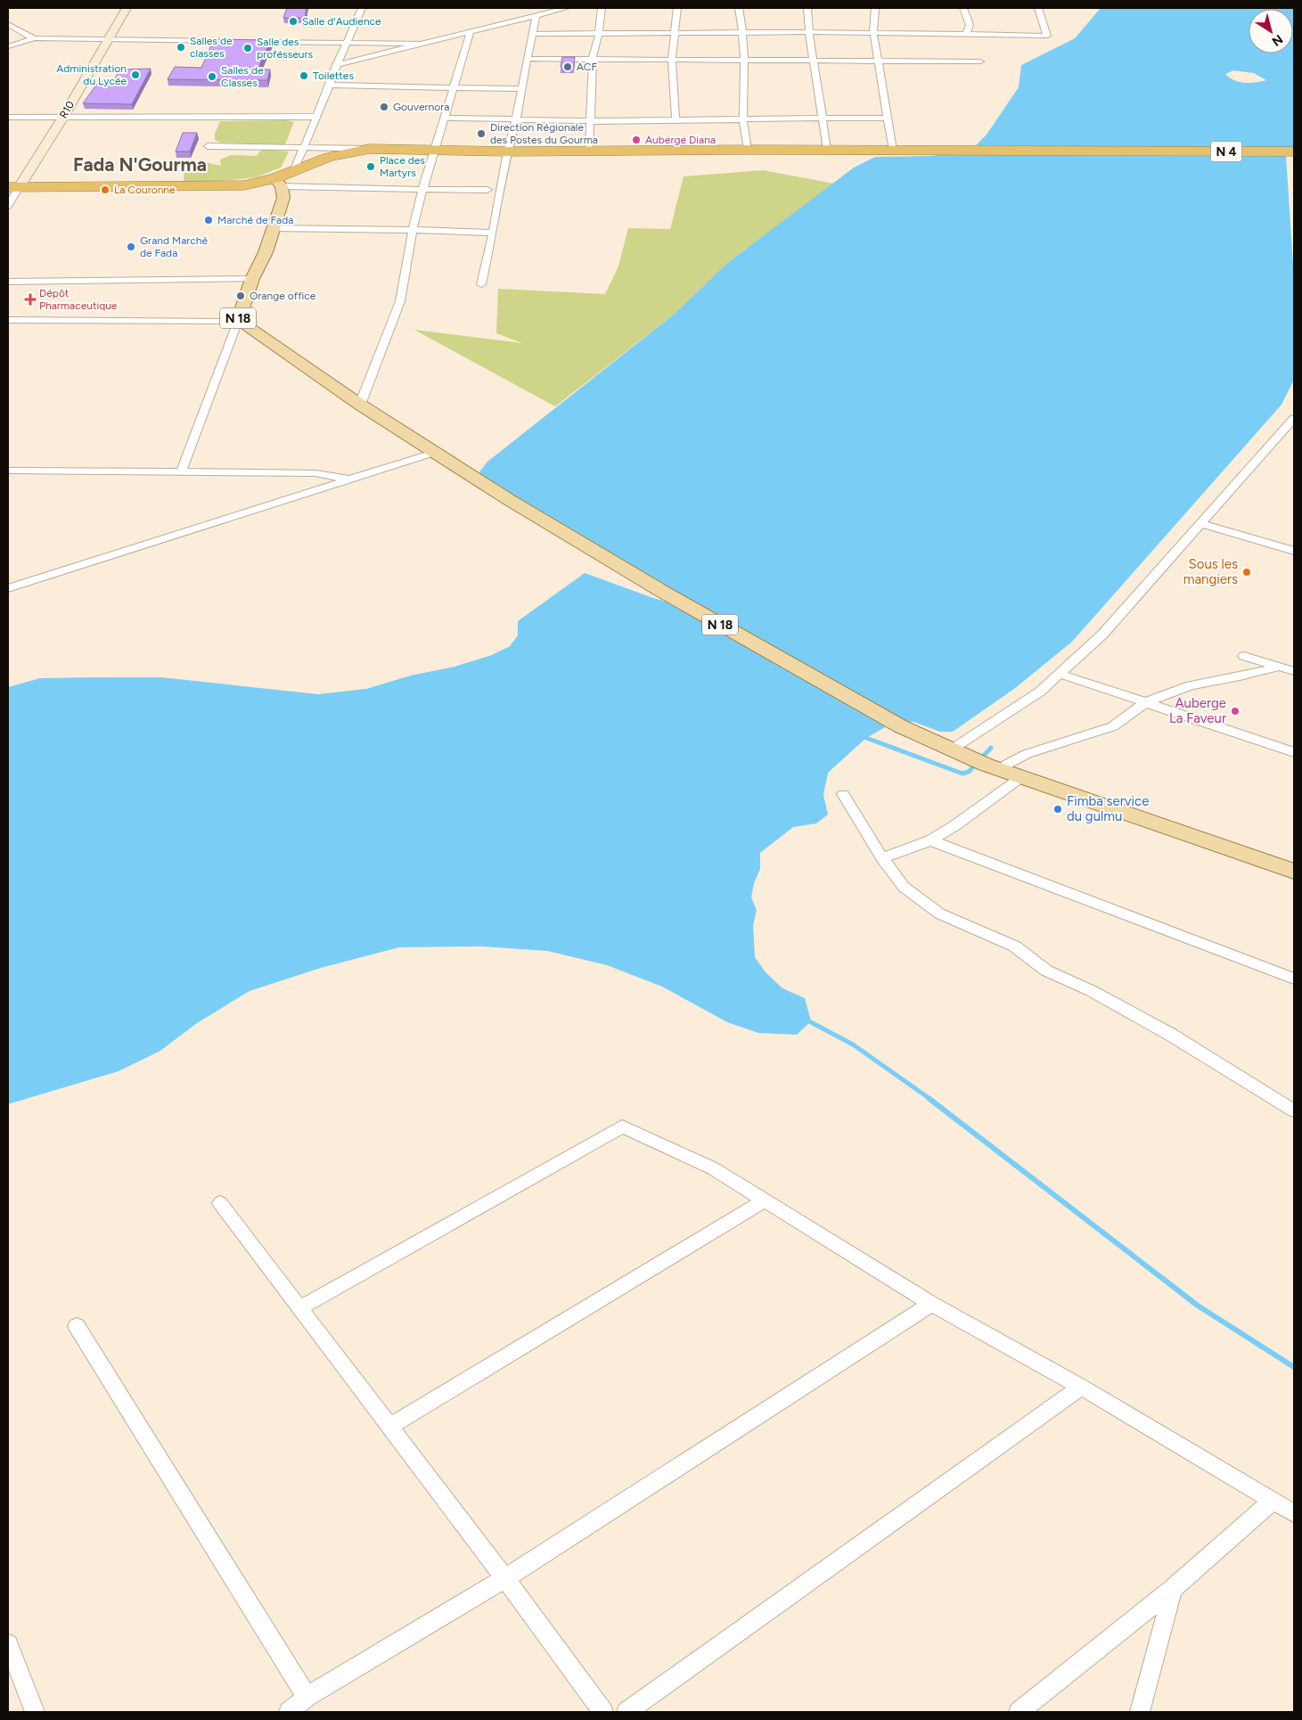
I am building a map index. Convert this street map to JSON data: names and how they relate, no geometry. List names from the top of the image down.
{
  "streets": {
    "highway": ["N 4"],
    "main road": ["R10", "N 18"]
  },
  "crossings": [
    ["R10", "N 4"],
    ["N 4", "N 18"]
  ],
  "districts": ["Fada N'Gourma"],
  "places": {
    "other": [
      "Salle d'Audience",
      "Salles de classes",
      "Salle des profésseurs",
      "ACF",
      "Administration du Lycée",
      "Toilettes",
      "Salles de Classes",
      "Gouvernora",
      "Direction Régionale des Postes du Gourma",
      "Auberge Diana",
      "Place des Martyrs",
      "La Couronne",
      "Marché de Fada",
      "Grand Marché de Fada",
      "Orange office",
      "Sous les mangiers",
      "Auberge La Faveur",
      "Fimba service du gulmu"
    ],
    "health": ["Dépôt Pharmaceutique"]
  },
  "north": "bottom right"
}
